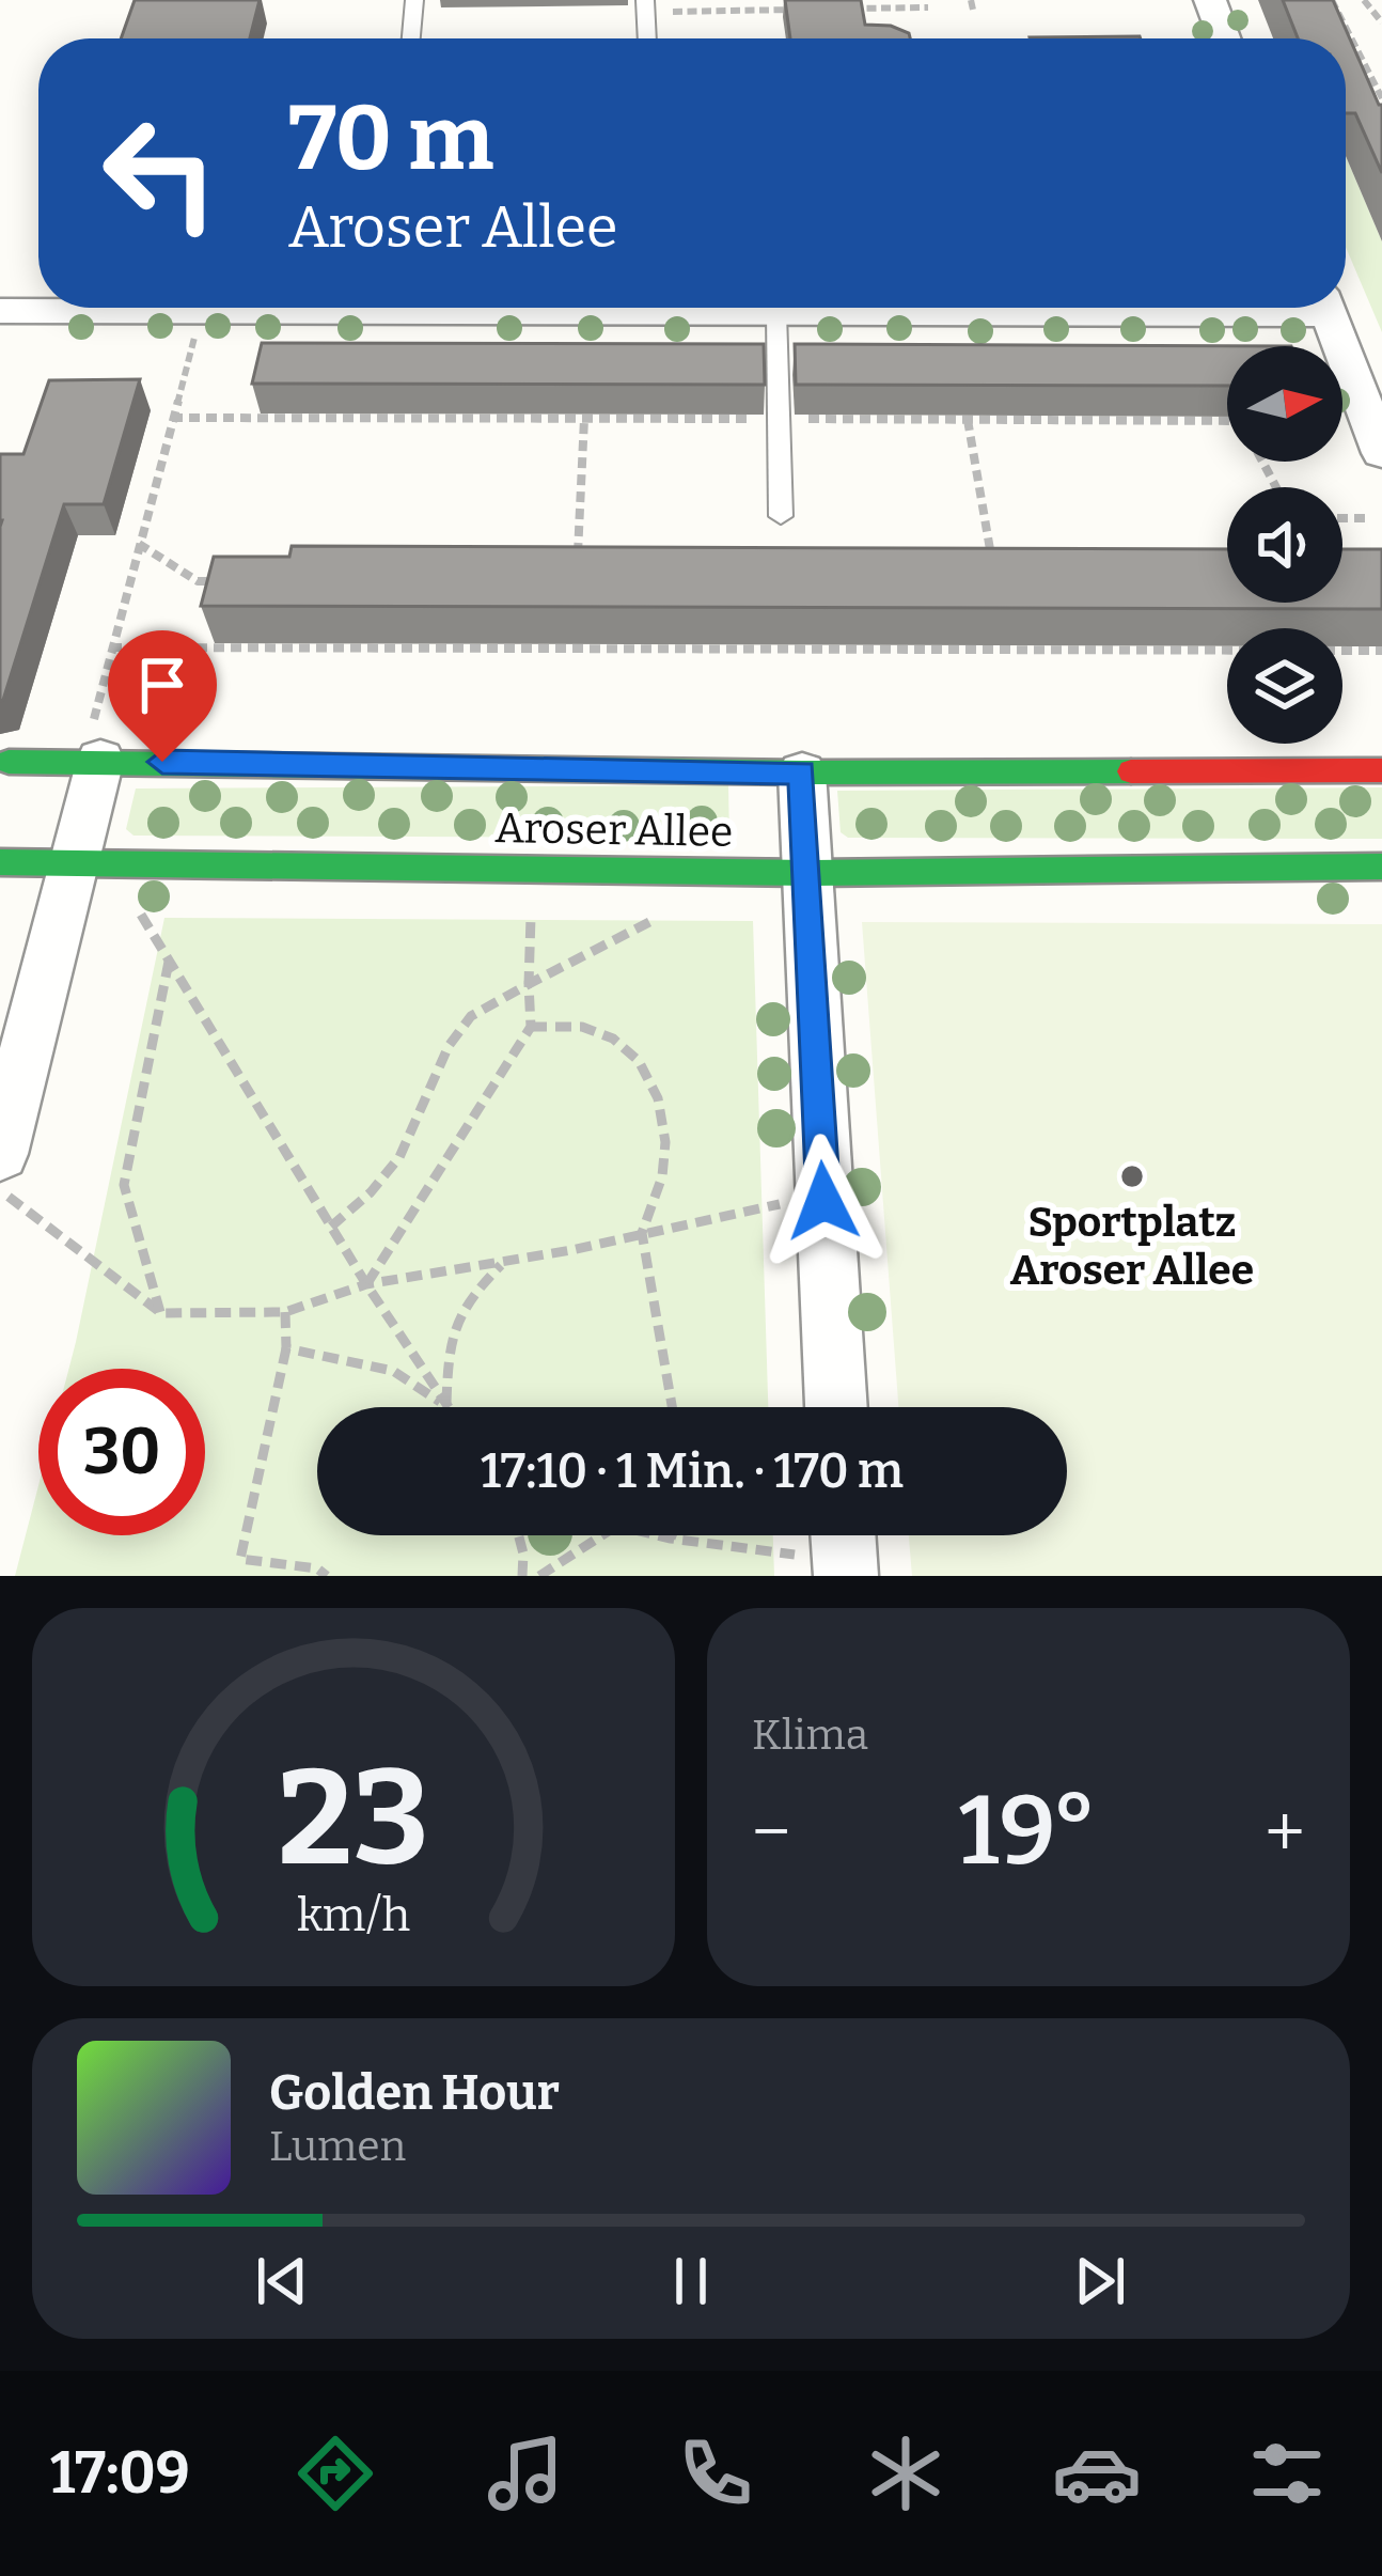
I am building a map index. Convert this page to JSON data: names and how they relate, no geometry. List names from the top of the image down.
{
  "streets": {
    "main road": ["Aroser Allee"]
  },
  "places": ["Sportplatz Aroser Allee"],
  "north": "right",
  "page": {
    "turn": ["70 m", "Aroser Allee"],
    "limit": "30",
    "trip": "17:10 · 1 Min. · 170 m",
    "tile": "Klima",
    "heat": ["−", "19°", "+"],
    "song": ["Golden Hour", "Lumen"],
    "tabs": "17:09",
    "gauge": ["23", "km/h"]
  }
}
